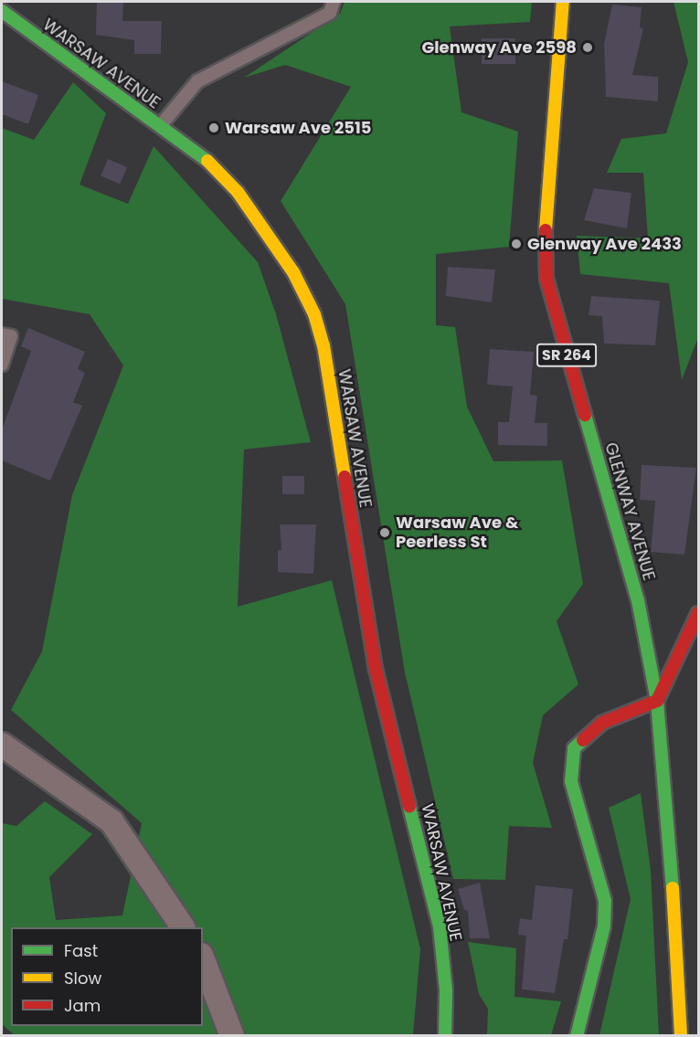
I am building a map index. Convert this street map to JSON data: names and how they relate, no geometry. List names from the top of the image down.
{
  "streets": {
    "main road": ["WARSAW AVENUE", "SR 264", "GLENWAY AVENUE"]
  },
  "places": [
    "Glenway Ave 2598",
    "Warsaw Ave 2515",
    "Glenway Ave 2433",
    "Warsaw Ave & Peerless St"
  ],
  "legend": ["Fast", "Slow", "Jam"]
}
